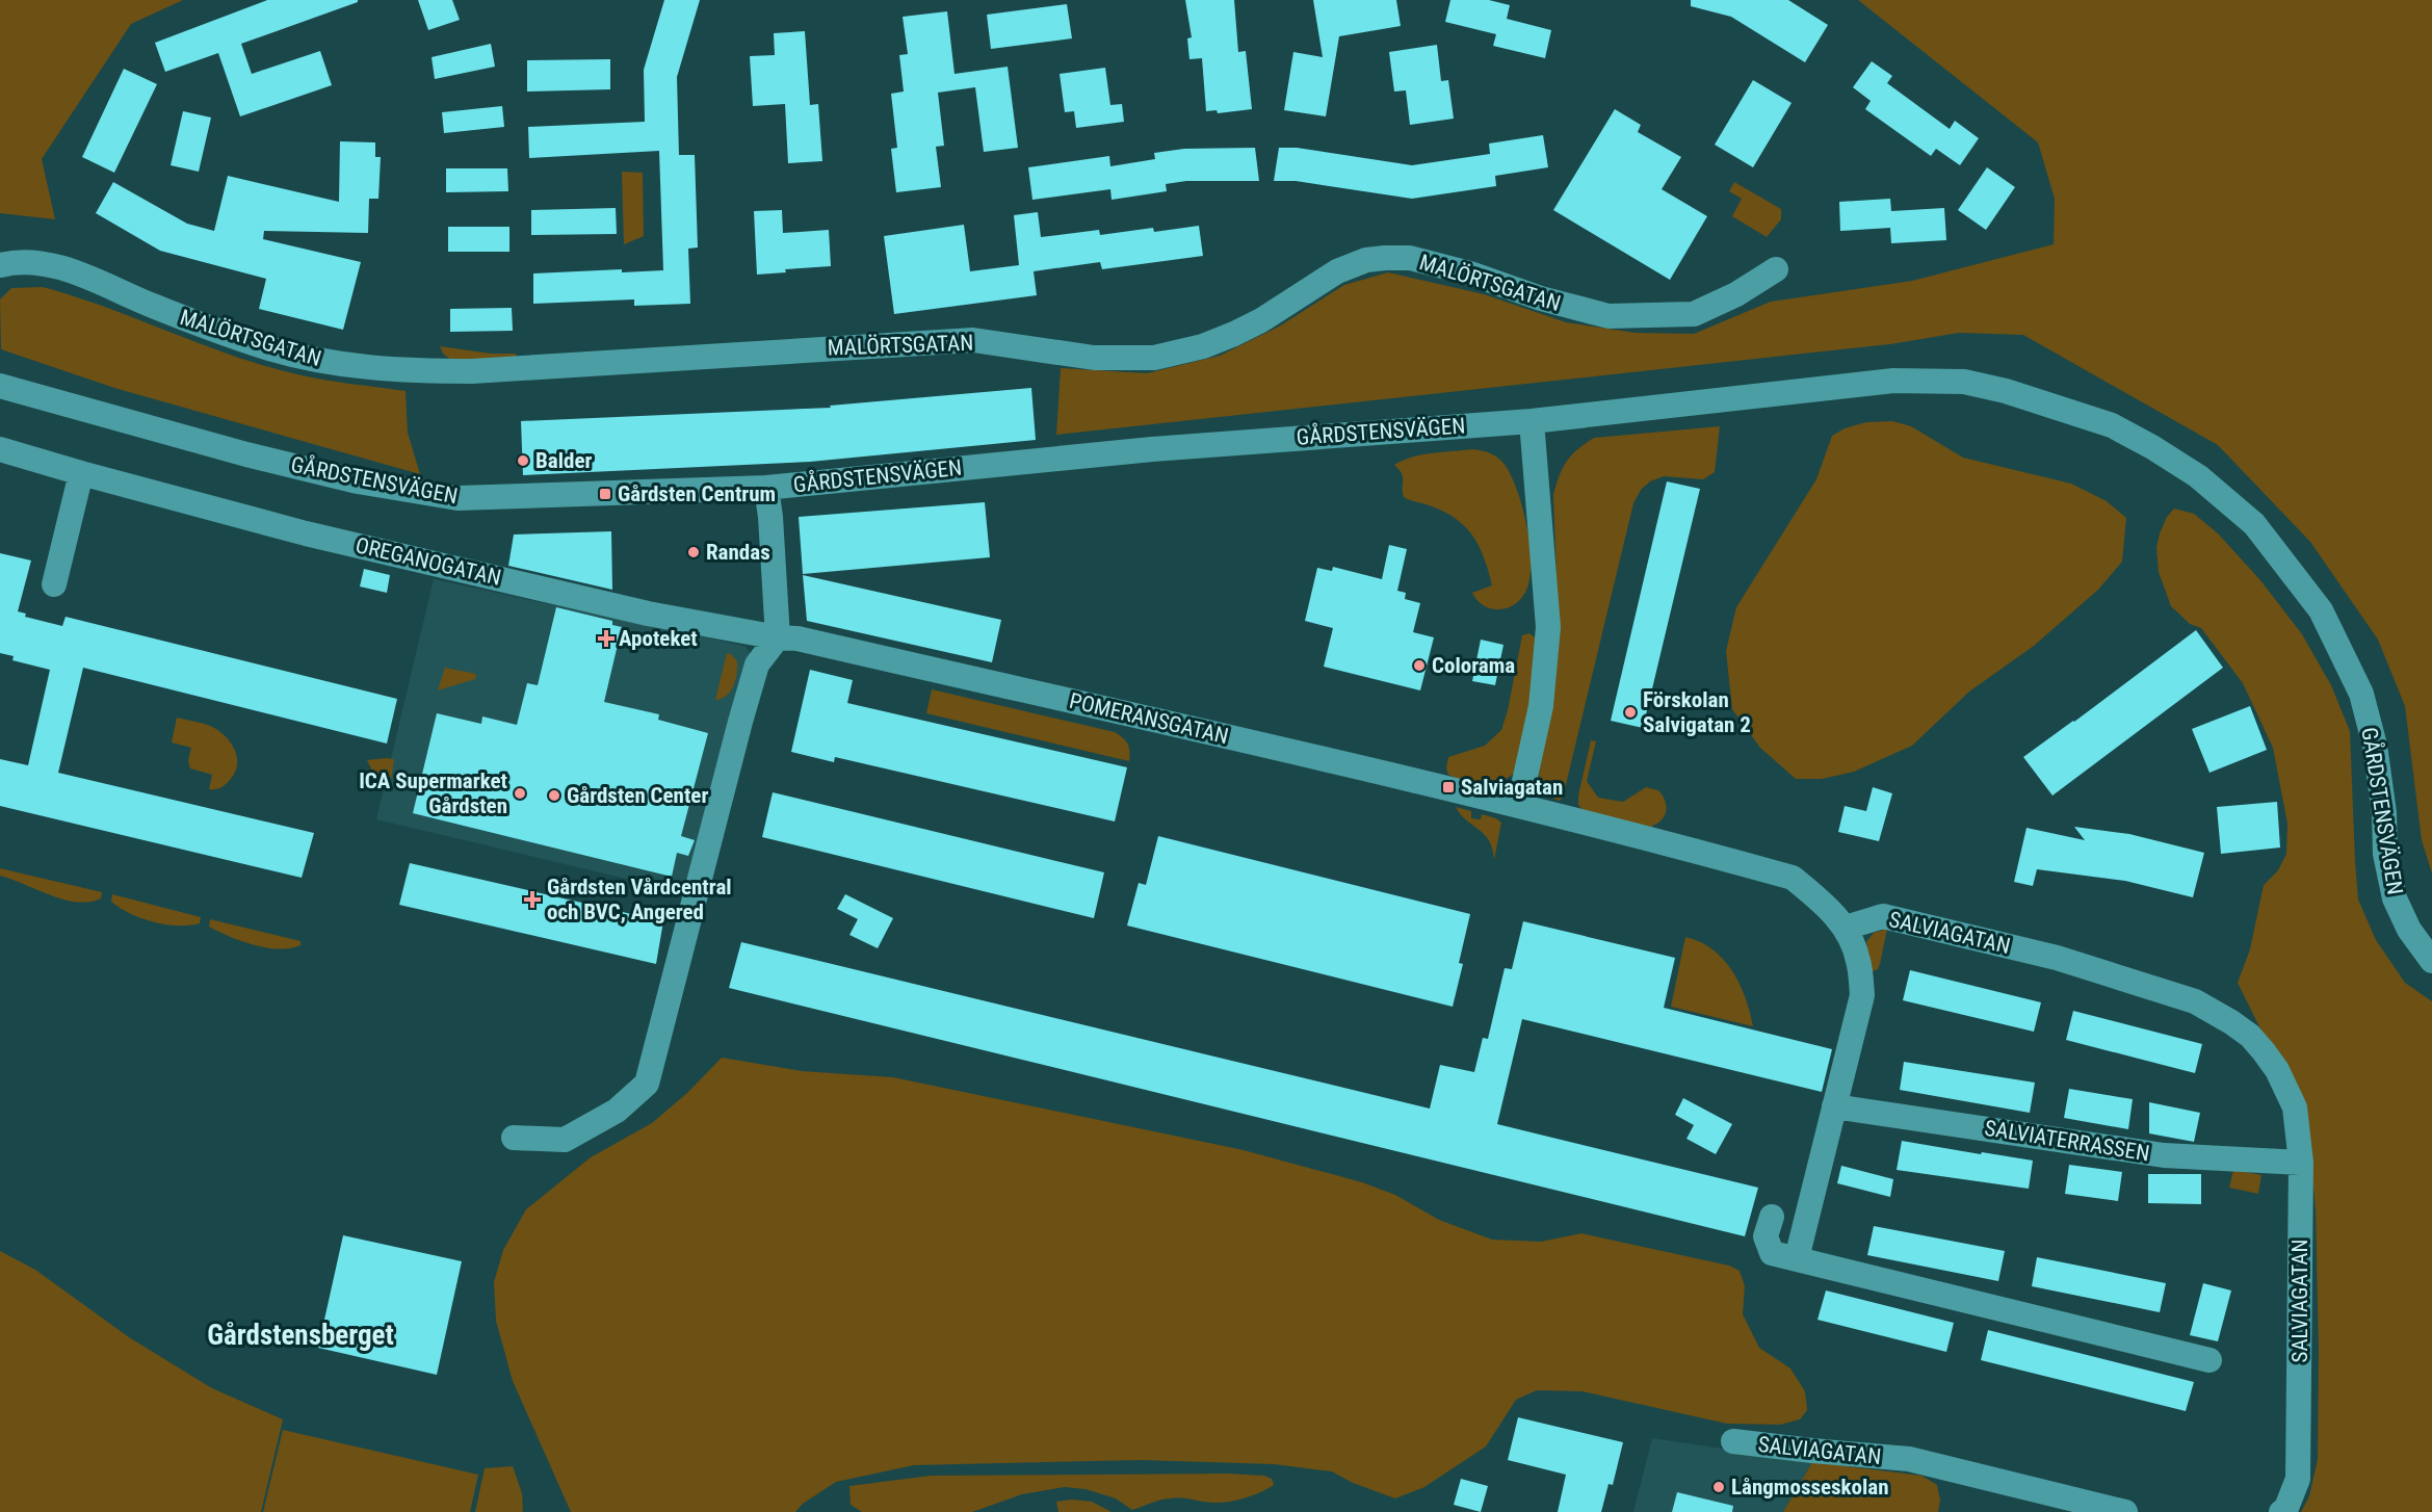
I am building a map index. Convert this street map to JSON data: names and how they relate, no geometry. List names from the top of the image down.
{
  "streets": {
    "street": [
      "MALÖRTSGATAN",
      "GÅRDSTENSVÄGEN",
      "OREGANOGATAN",
      "POMERANSGATAN",
      "SALVIAGATAN",
      "SALVIATERRASSEN"
    ]
  },
  "crossings": [
    ["OREGANOGATAN", "POMERANSGATAN"],
    ["SALVIAGATAN", "SALVIATERRASSEN"]
  ],
  "districts": ["Gårdstensberget"],
  "places": {
    "other": [
      "Balder",
      "Randas",
      "Colorama",
      "Förskolan Salvigatan 2",
      "ICA Supermarket Gårdsten",
      "Gårdsten Center",
      "Långmosseskolan"
    ],
    "transit": ["Gårdsten Centrum", "Salviagatan"],
    "health": ["Apoteket", "Gårdsten Vårdcentral och BVC, Angered"]
  }
}
